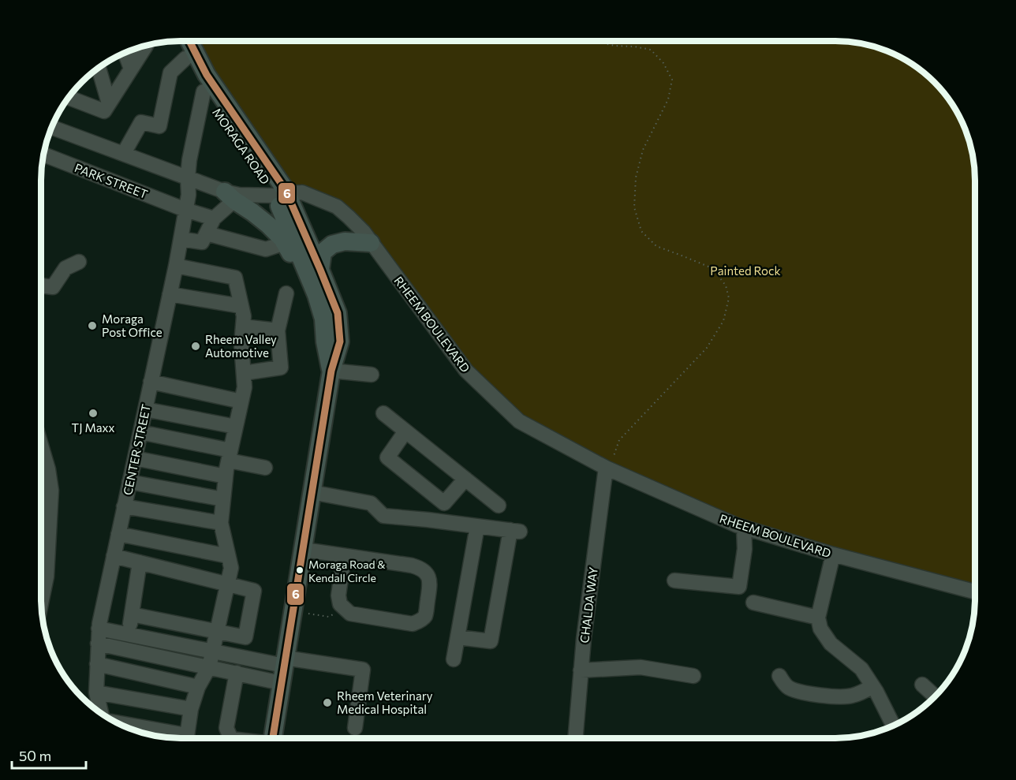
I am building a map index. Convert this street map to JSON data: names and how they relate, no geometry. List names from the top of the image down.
{
  "streets": {
    "main road": ["MORAGA ROAD"],
    "street": [
      "PARK STREET",
      "RHEEM BOULEVARD",
      "CENTER STREET",
      "CHALDA WAY"
    ]
  },
  "crossings": [
    ["MORAGA ROAD", "RHEEM BOULEVARD"],
    ["MORAGA ROAD", "CENTER STREET"],
    ["PARK STREET", "CENTER STREET"],
    ["RHEEM BOULEVARD", "CENTER STREET"],
    ["RHEEM BOULEVARD", "CHALDA WAY"]
  ],
  "parks": ["Painted Rock"],
  "places": [
    "Moraga Post Office",
    "Rheem Valley Automotive",
    "TJ Maxx",
    "Moraga Road & Kendall Circle",
    "Rheem Veterinary Medical Hospital"
  ],
  "lines": ["transit line 6"],
  "scale_bar": "50 m"
}
